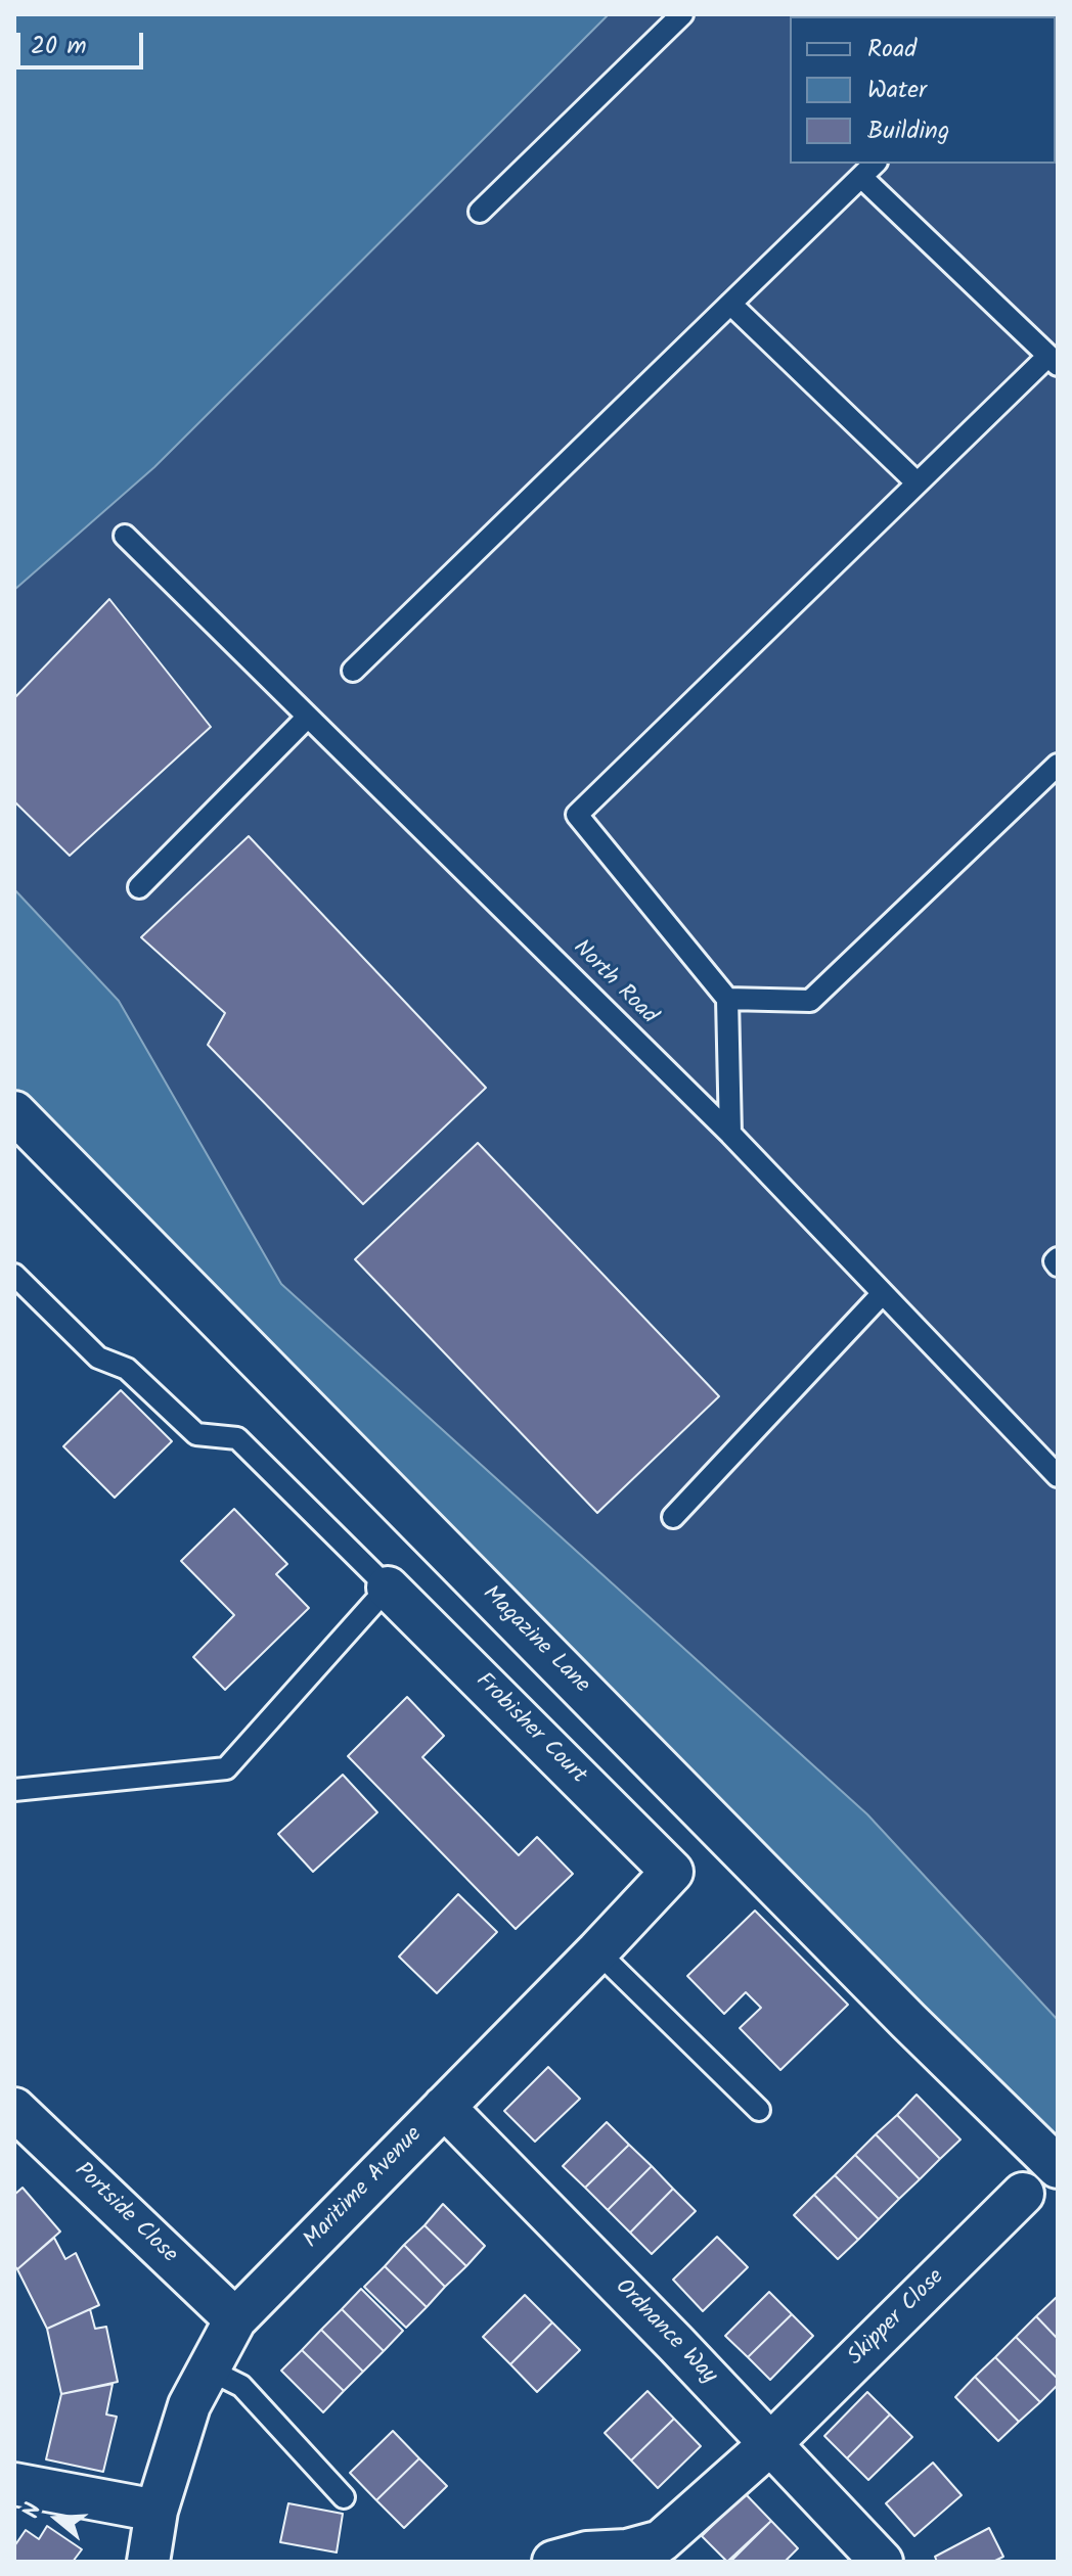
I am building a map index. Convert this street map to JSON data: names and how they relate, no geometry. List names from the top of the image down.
{
  "streets": {
    "street": [
      "Magazine Lane",
      "Frobisher Court",
      "Maritime Avenue",
      "Portside Close",
      "Skipper Close",
      "Ordnance Way"
    ],
    "lane": ["North Road"]
  },
  "crossings": [
    ["Frobisher Court", "Maritime Avenue"],
    ["Maritime Avenue", "Portside Close"],
    ["Maritime Avenue", "Ordnance Way"],
    ["Skipper Close", "Ordnance Way"]
  ],
  "legend": ["Road", "Water", "Building"],
  "scale_bar": "20 m",
  "north": "left"
}
